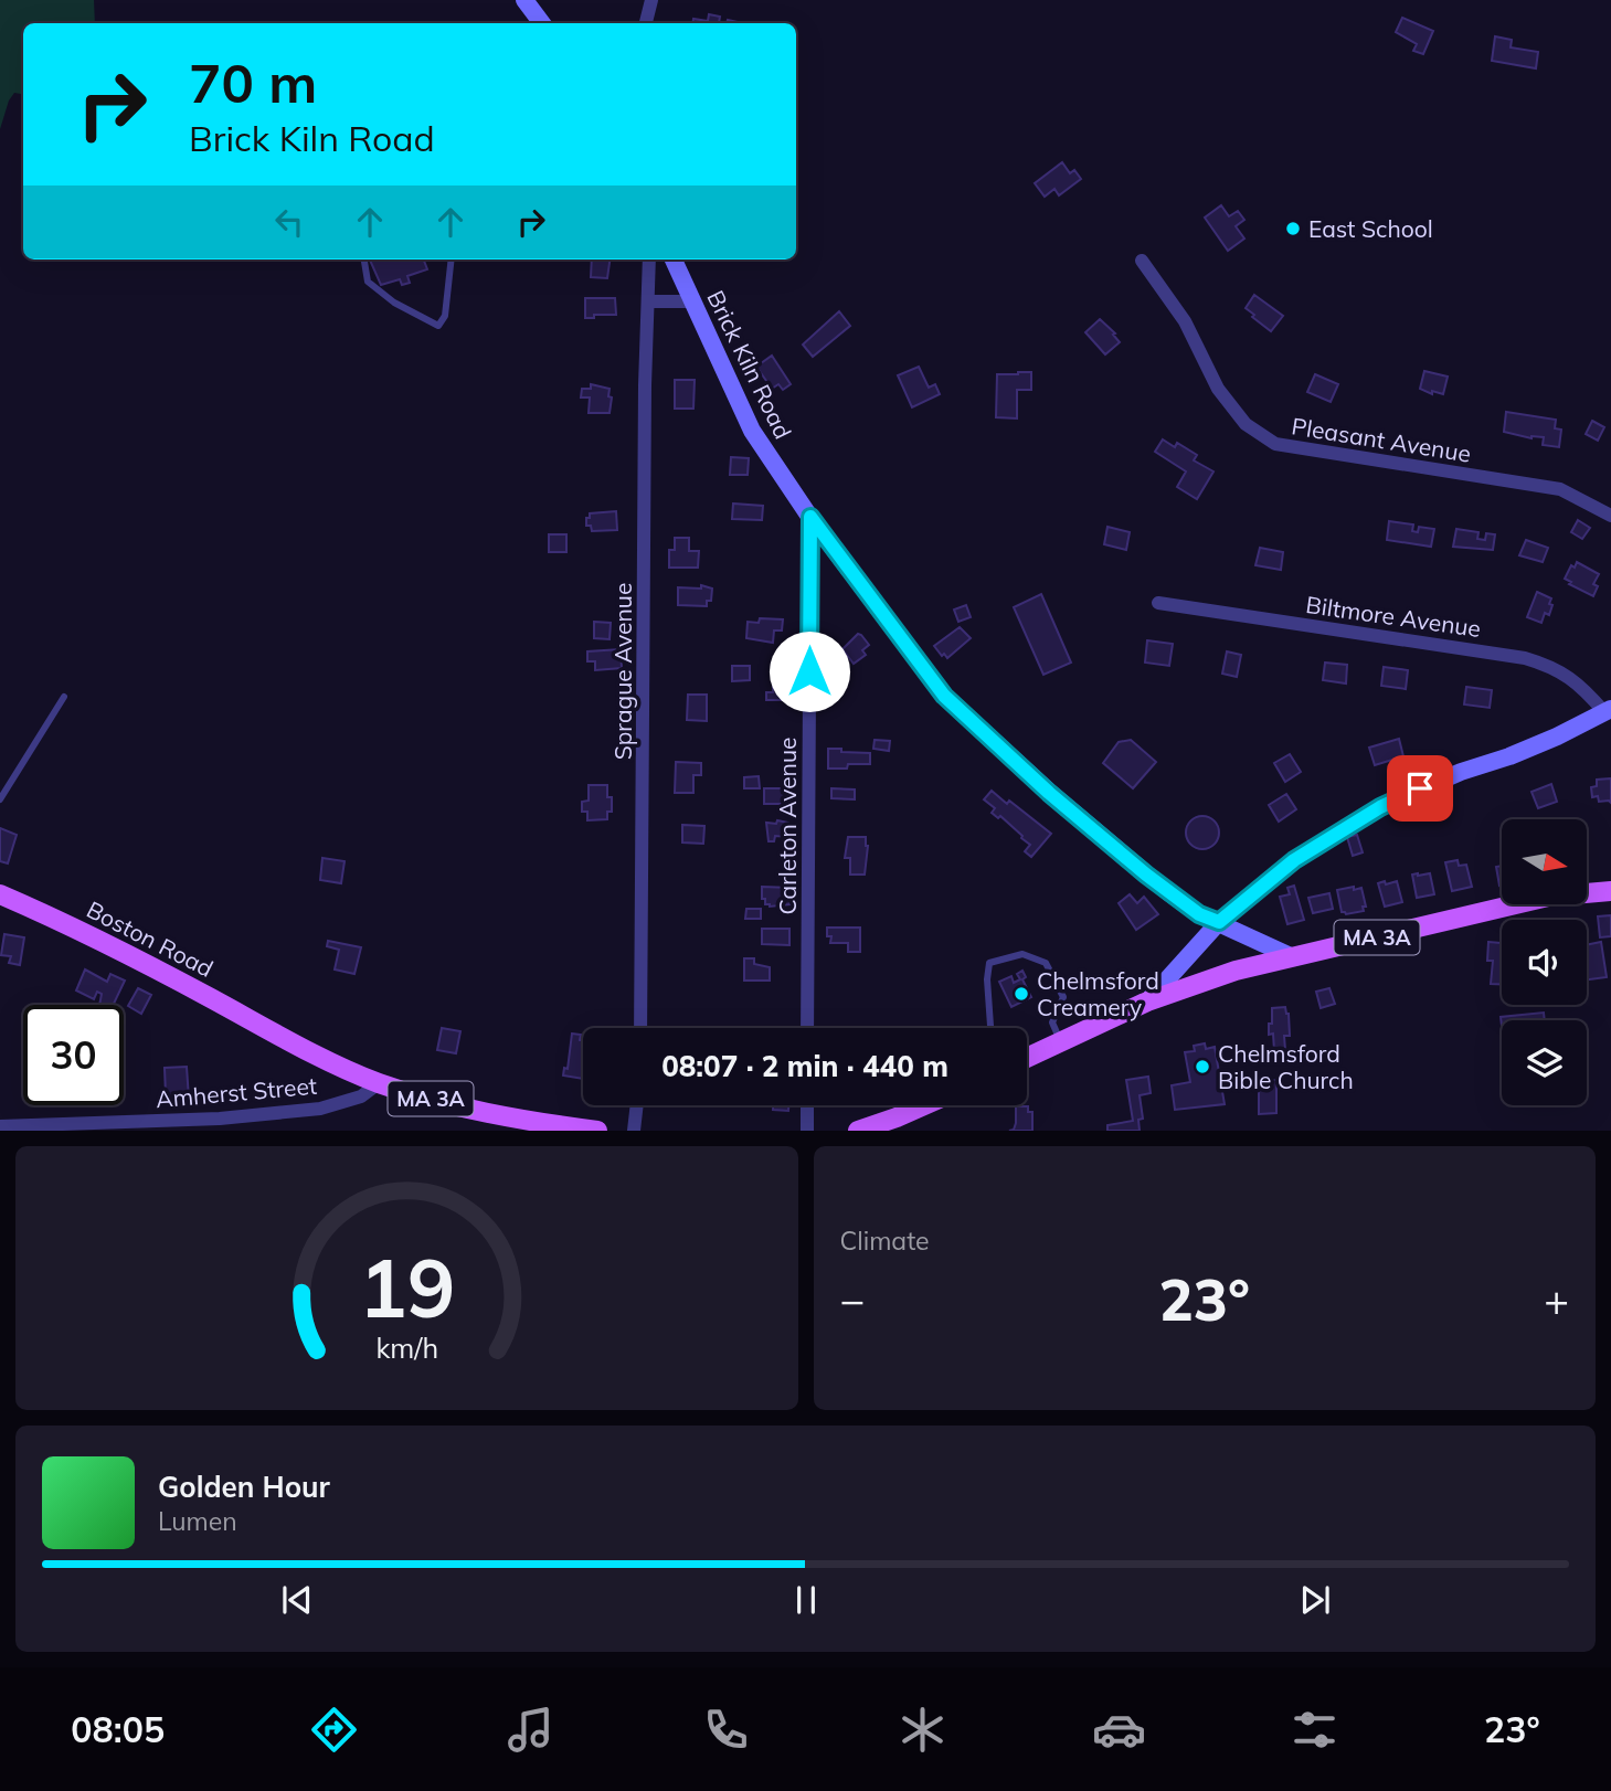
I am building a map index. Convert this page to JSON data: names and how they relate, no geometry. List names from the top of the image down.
{
  "streets": {
    "main road": ["MA 3A", "Boston Road"],
    "street": [
      "Brick Kiln Road",
      "Pleasant Avenue",
      "Biltmore Avenue",
      "Sprague Avenue",
      "Carleton Avenue",
      "Amherst Street"
    ]
  },
  "crossings": [
    ["Brick Kiln Road", "Carleton Avenue"],
    ["Brick Kiln Road", "MA 3A"],
    ["MA 3A", "Boston Road"],
    ["MA 3A", "Amherst Street"],
    ["Boston Road", "Amherst Street"]
  ],
  "places": ["East School", "Chelmsford Creamery", "Chelmsford Bible Church"],
  "north": "right",
  "page": {
    "turn": ["70 m", "Brick Kiln Road"],
    "limit": "30",
    "trip": "08:07 · 2 min · 440 m",
    "tile": "Climate",
    "heat": ["−", "23°", "+"],
    "song": ["Golden Hour", "Lumen"],
    "tabs": ["08:05", "23°"],
    "gauge": ["19", "km/h"]
  }
}
